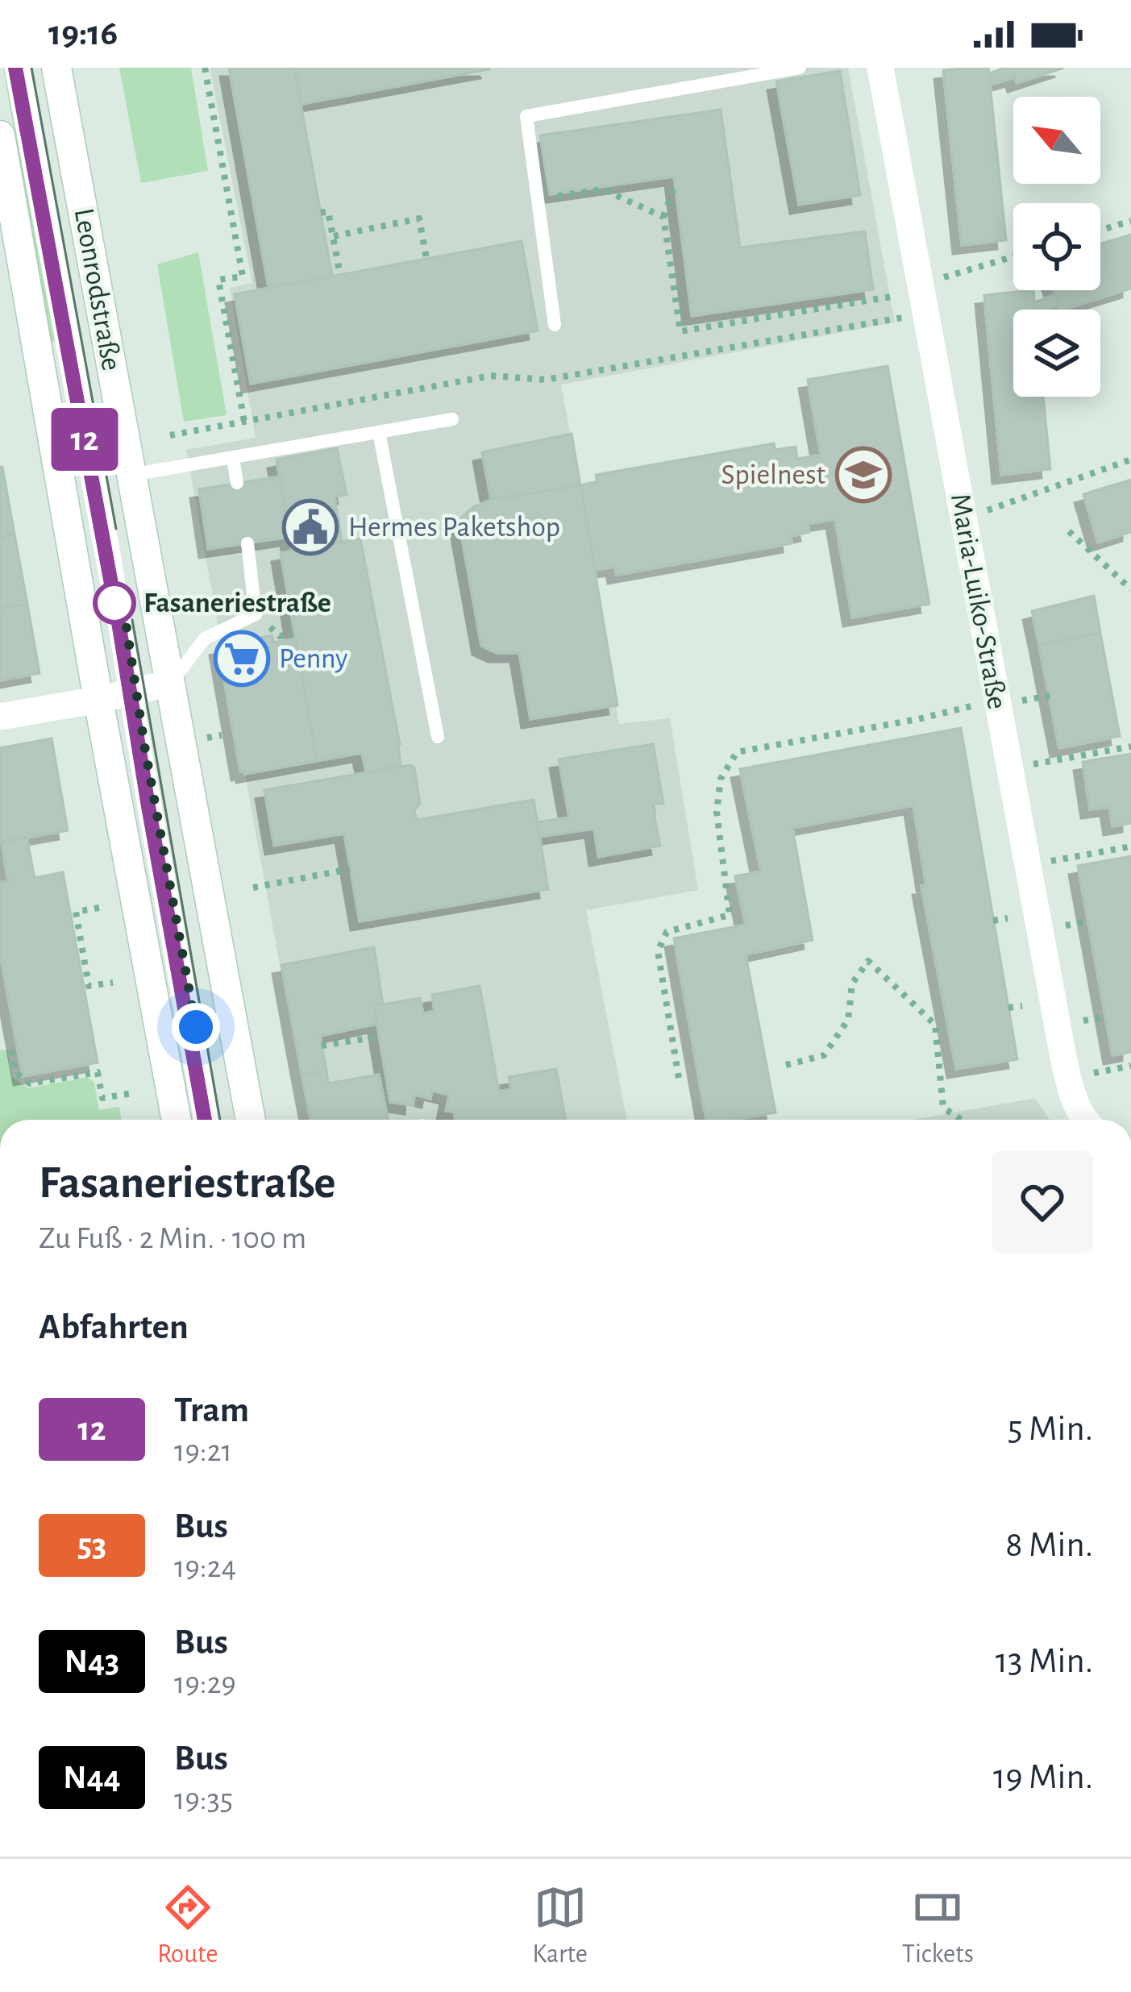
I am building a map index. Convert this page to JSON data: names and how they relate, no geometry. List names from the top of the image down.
{
  "streets": {
    "main road": ["Leonrodstraße"],
    "street": ["Maria-Luiko-Straße"]
  },
  "places": {
    "school or university": ["Spielnest"],
    "public building": ["Hermes Paketshop"],
    "other": ["Fasaneriestraße"],
    "supermarket": ["Penny"]
  },
  "lines": ["tram line 12"],
  "north": "top left",
  "page": {
    "status": "19:16",
    "on_map": "12",
    "heading": [
      ["Fasaneriestraße", "Zu Fuß · 2 Min. · 100 m"],
      "Abfahrten"
    ],
    "list": [
      {
        "mark": "12",
        "name": "Tram",
        "note": "19:21",
        "value": "5 Min."
      },
      {
        "mark": "53",
        "name": "Bus",
        "note": "19:24",
        "value": "8 Min."
      },
      {
        "mark": "N43",
        "name": "Bus",
        "note": "19:29",
        "value": "13 Min."
      },
      {
        "mark": "N44",
        "name": "Bus",
        "note": "19:35",
        "value": "19 Min."
      }
    ],
    "tabs": ["Route", "Karte", "Tickets"]
  }
}
